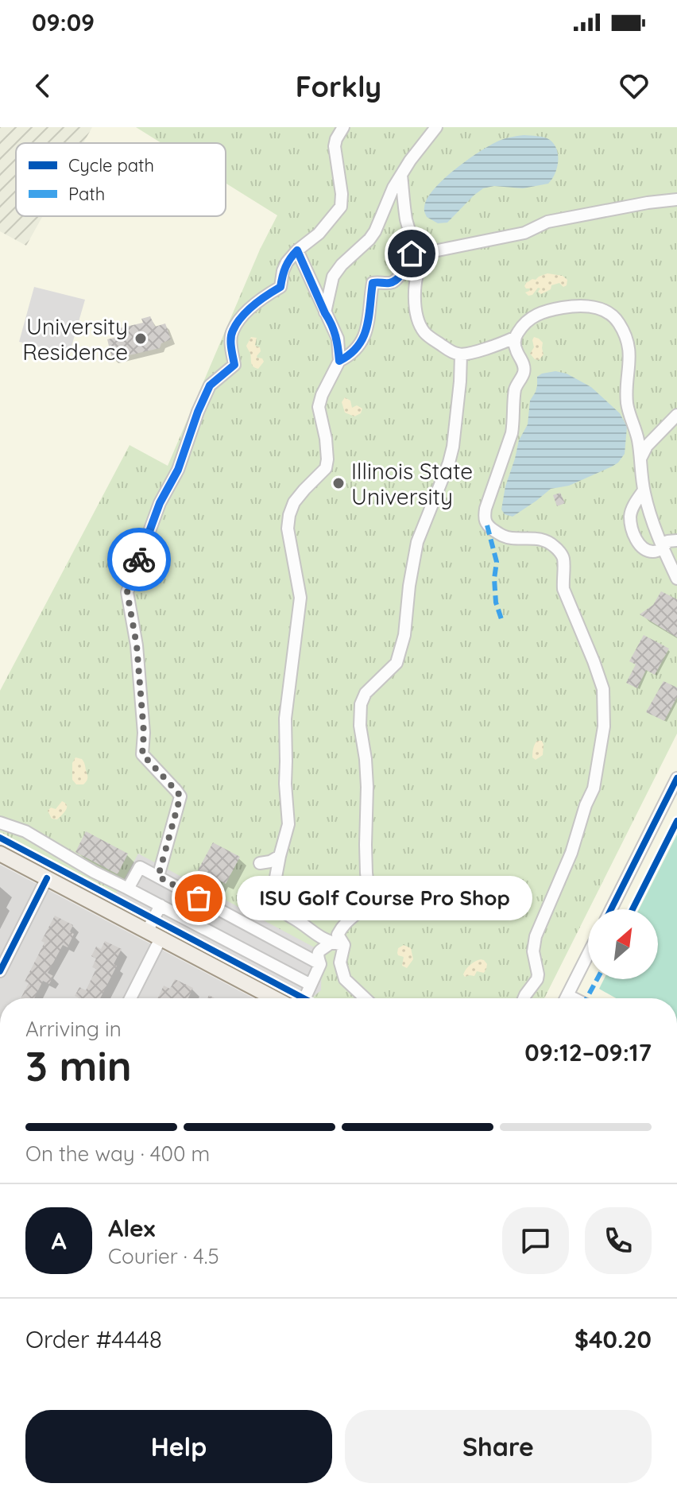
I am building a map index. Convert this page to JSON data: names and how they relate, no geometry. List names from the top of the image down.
{
  "places": ["University Residence", "Illinois State University", "ISU Golf Course Pro Shop"],
  "legend": ["Cycle path", "Path"],
  "north": "top right",
  "page": {
    "status": "09:09",
    "header": "Forkly",
    "bubble": "ISU Golf Course Pro Shop",
    "heading": ["3 min", "Arriving in", "09:12–09:17"],
    "panel": [
      "Alex",
      "Courier · 4.5",
      "Order #4448",
      "$40.20"
    ],
    "bar": "On the way · 400 m",
    "round": "A",
    "buttons": ["Help", "Share"]
  }
}
